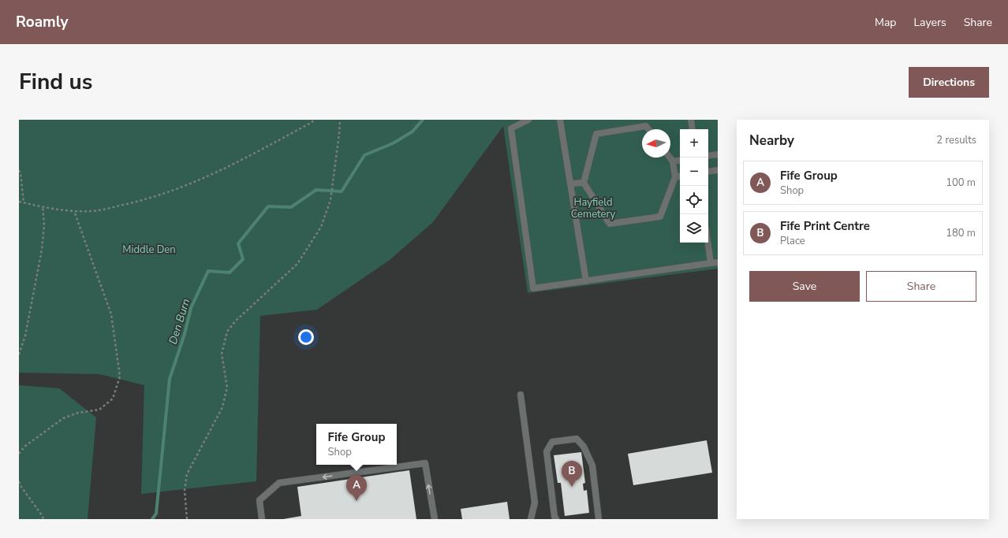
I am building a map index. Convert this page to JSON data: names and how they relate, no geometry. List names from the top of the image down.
{
  "water": ["Den Burn"],
  "parks": ["Hayfield Cemetery", "Middle Den"],
  "north": "left",
  "page": {
    "header": "Roamly",
    "nav": ["Map", "Layers", "Share"],
    "title": "Find us",
    "buttons": [
      "Directions",
      ["Save", "Share"]
    ],
    "heading": ["Nearby", "2 results"],
    "map_buttons": ["+", "−"],
    "list": [
      {
        "mark": "A",
        "name": "Fife Group",
        "note": "Shop",
        "value": "100 m"
      },
      {
        "mark": "B",
        "name": "Fife Print Centre",
        "note": "Place",
        "value": "180 m"
      }
    ],
    "popup": ["Fife Group", "Shop"],
    "pins": ["B", "A"]
  }
}
